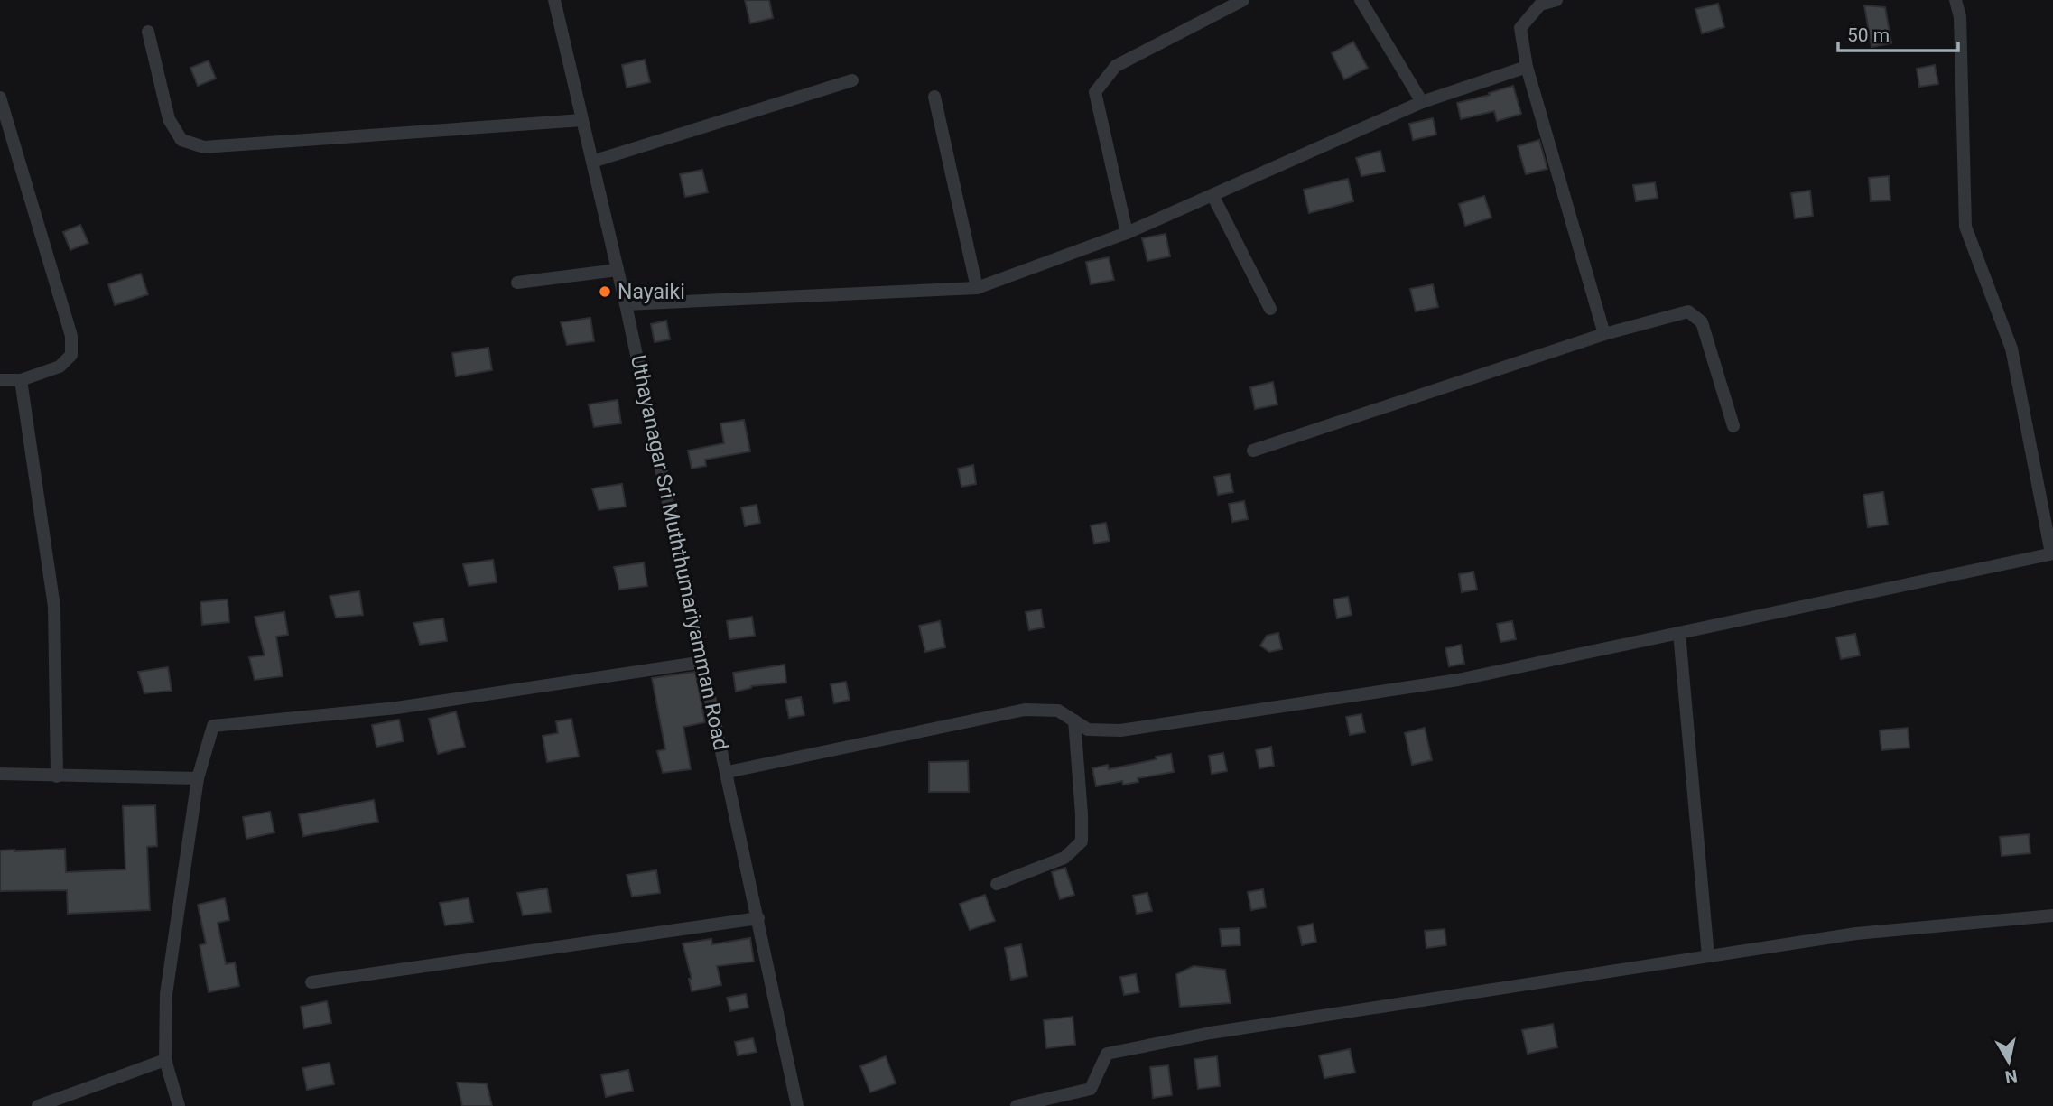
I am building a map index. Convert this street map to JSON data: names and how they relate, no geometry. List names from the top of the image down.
{
  "streets": {
    "street": ["Uthayanagar Sri Muththumariyamman Road"]
  },
  "places": ["Nayaiki"],
  "scale_bar": "50 m",
  "north": "bottom"
}
